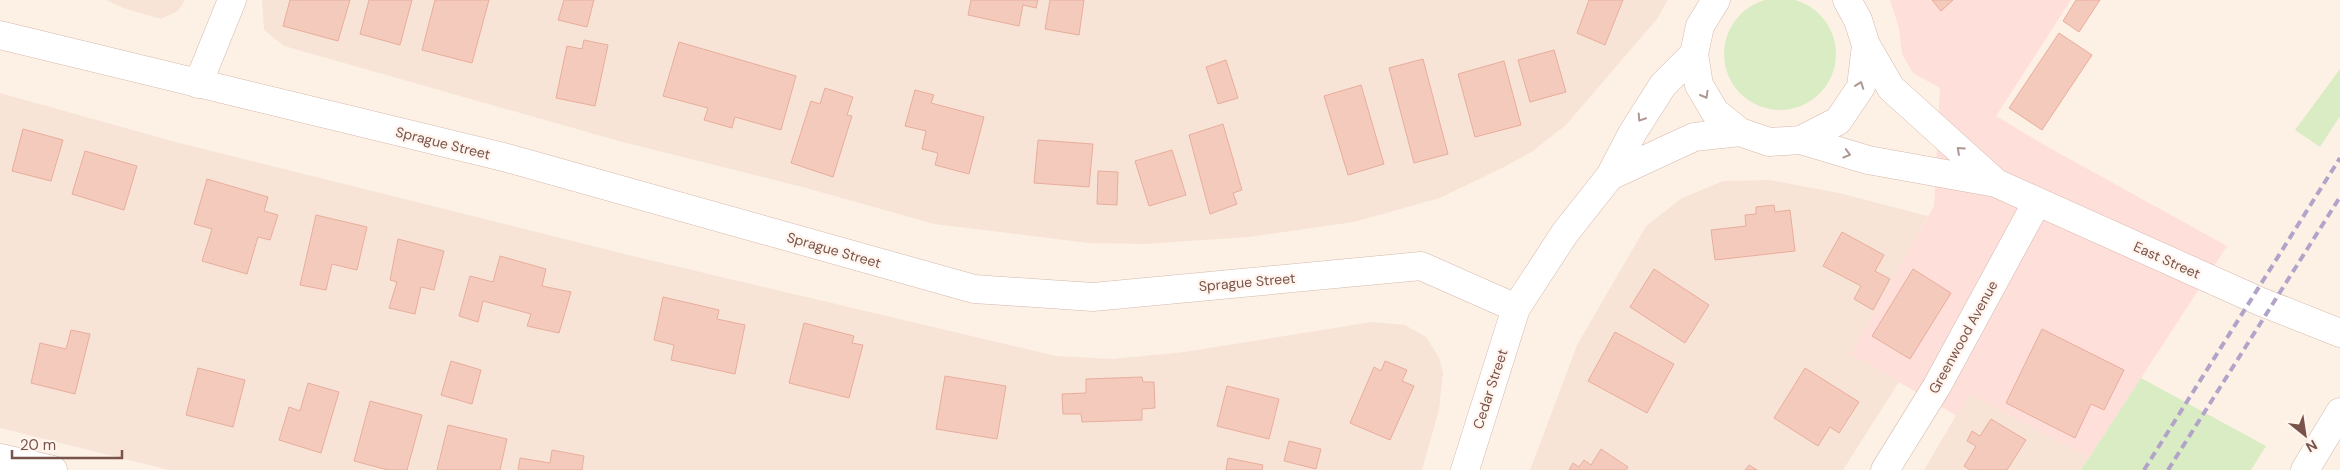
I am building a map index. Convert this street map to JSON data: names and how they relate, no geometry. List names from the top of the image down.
{
  "streets": {
    "main road": [
      "Sprague Street",
      "East Street",
      "Greenwood Avenue",
      "Cedar Street"
    ]
  },
  "crossings": [
    ["Sprague Street", "Cedar Street"],
    ["East Street", "Greenwood Avenue"]
  ],
  "scale_bar": "20 m",
  "north": "bottom right"
}
